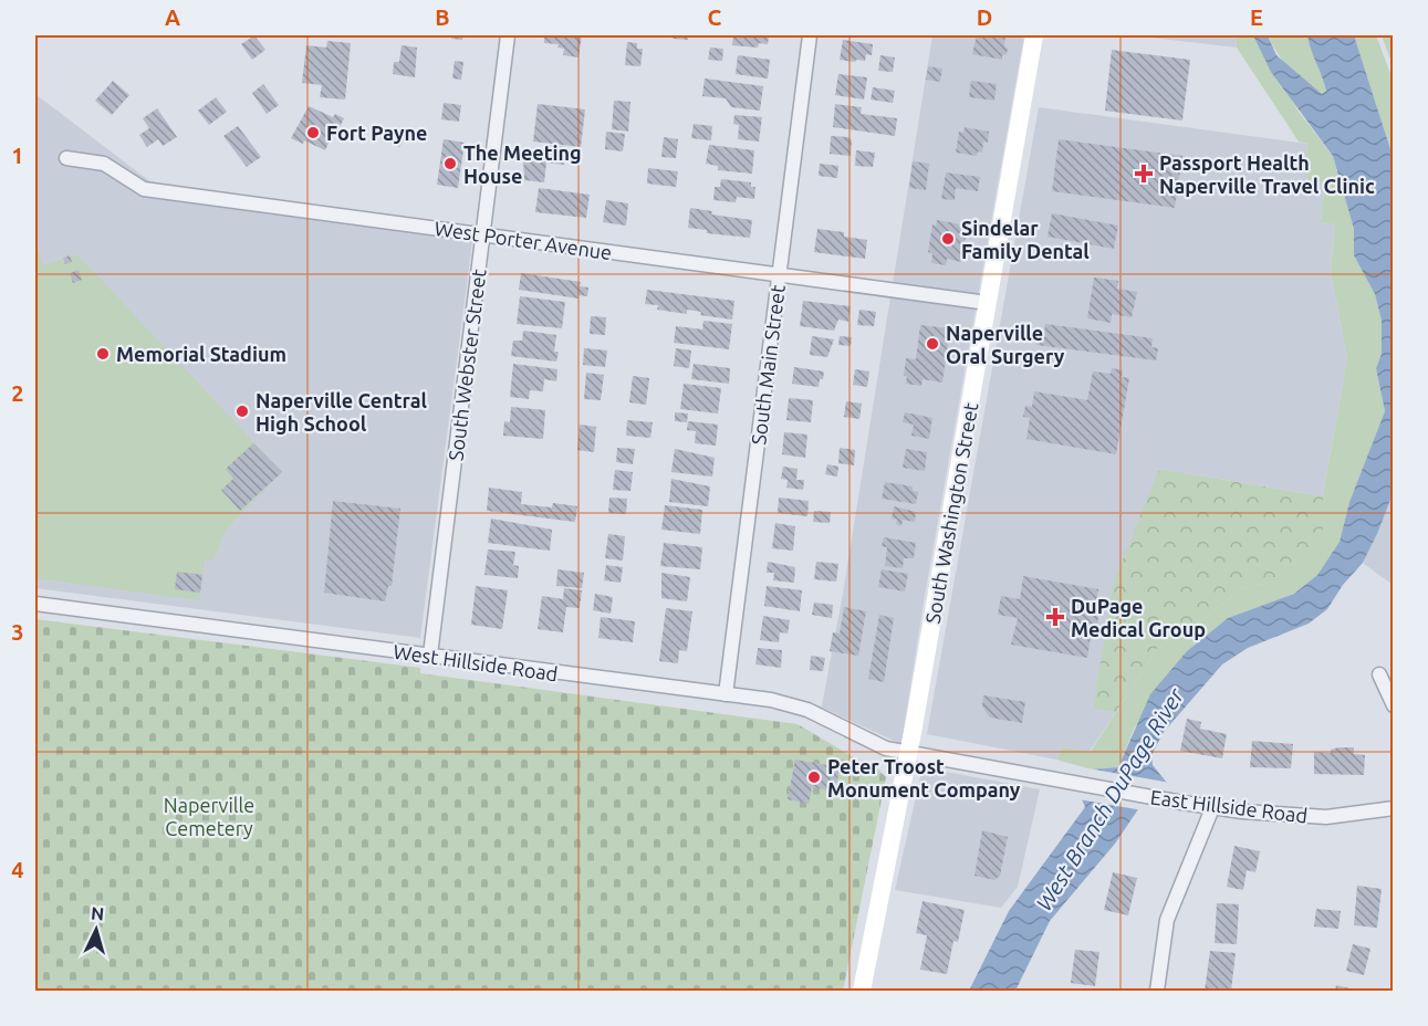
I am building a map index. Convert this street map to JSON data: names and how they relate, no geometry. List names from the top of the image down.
{
  "streets": {
    "main road": ["South Washington Street"],
    "street": [
      "West Porter Avenue",
      "South Webster Street",
      "South Main Street",
      "West Hillside Road",
      "East Hillside Road"
    ]
  },
  "crossings": [
    ["West Porter Avenue", "South Webster Street"],
    ["West Porter Avenue", "South Main Street"],
    ["West Porter Avenue", "South Washington Street"],
    ["South Webster Street", "West Hillside Road"],
    ["South Main Street", "West Hillside Road"],
    ["South Washington Street", "West Hillside Road"],
    ["South Washington Street", "East Hillside Road"],
    ["West Hillside Road", "East Hillside Road"]
  ],
  "water": ["West Branch DuPage River"],
  "parks": ["Naperville Cemetery"],
  "places": {
    "other": [
      "Fort Payne",
      "The Meeting House",
      "Sindelar Family Dental",
      "Naperville Oral Surgery",
      "Memorial Stadium",
      "Naperville Central High School",
      "Peter Troost Monument Company"
    ],
    "health": ["Passport Health Naperville Travel Clinic", "DuPage Medical Group"]
  },
  "north": "top",
  "grid": {
    "columns": [
      "A",
      "B",
      "C",
      "D",
      "E"
    ],
    "rows": [
      "1",
      "2",
      "3",
      "4"
    ]
  }
}
